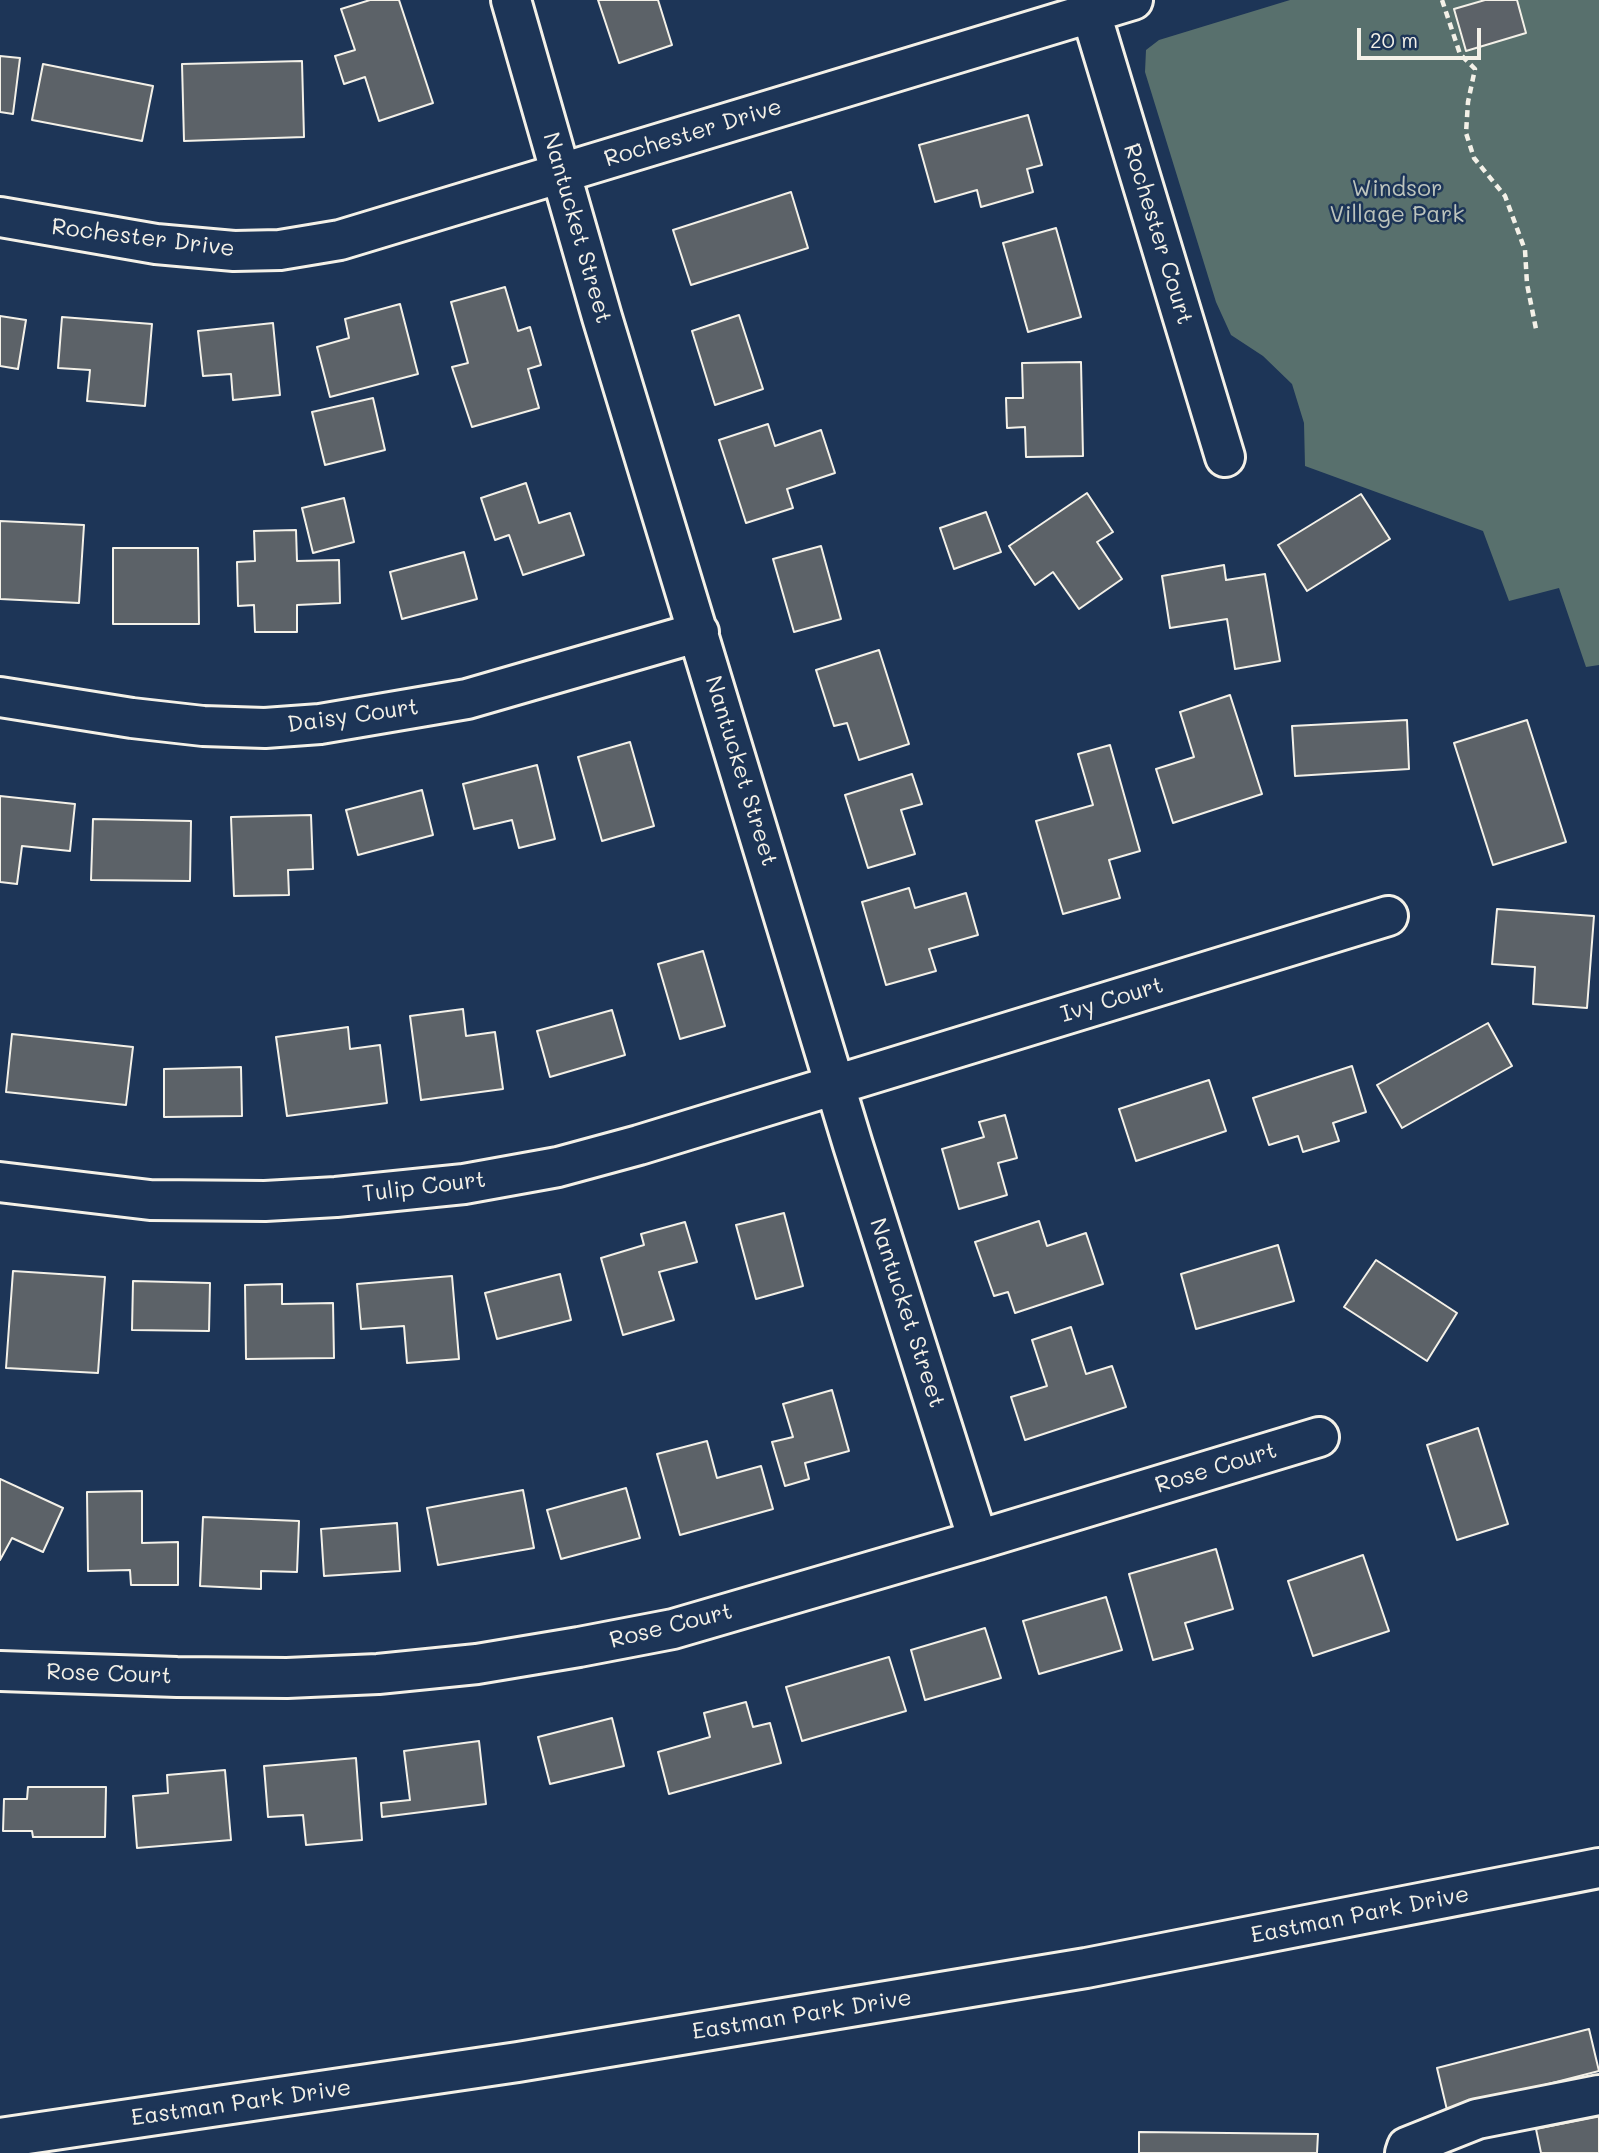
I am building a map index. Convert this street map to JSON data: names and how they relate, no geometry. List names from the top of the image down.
{
  "streets": {
    "street": [
      "Rochester Drive",
      "Nantucket Street",
      "Rochester Court",
      "Daisy Court",
      "Ivy Court",
      "Tulip Court",
      "Rose Court",
      "Eastman Park Drive"
    ]
  },
  "crossings": [
    ["Rochester Drive", "Nantucket Street"],
    ["Rochester Drive", "Rochester Court"],
    ["Nantucket Street", "Daisy Court"],
    ["Nantucket Street", "Ivy Court"],
    ["Nantucket Street", "Tulip Court"],
    ["Nantucket Street", "Rose Court"],
    ["Ivy Court", "Tulip Court"]
  ],
  "parks": ["Windsor Village Park"],
  "scale_bar": "20 m"
}
